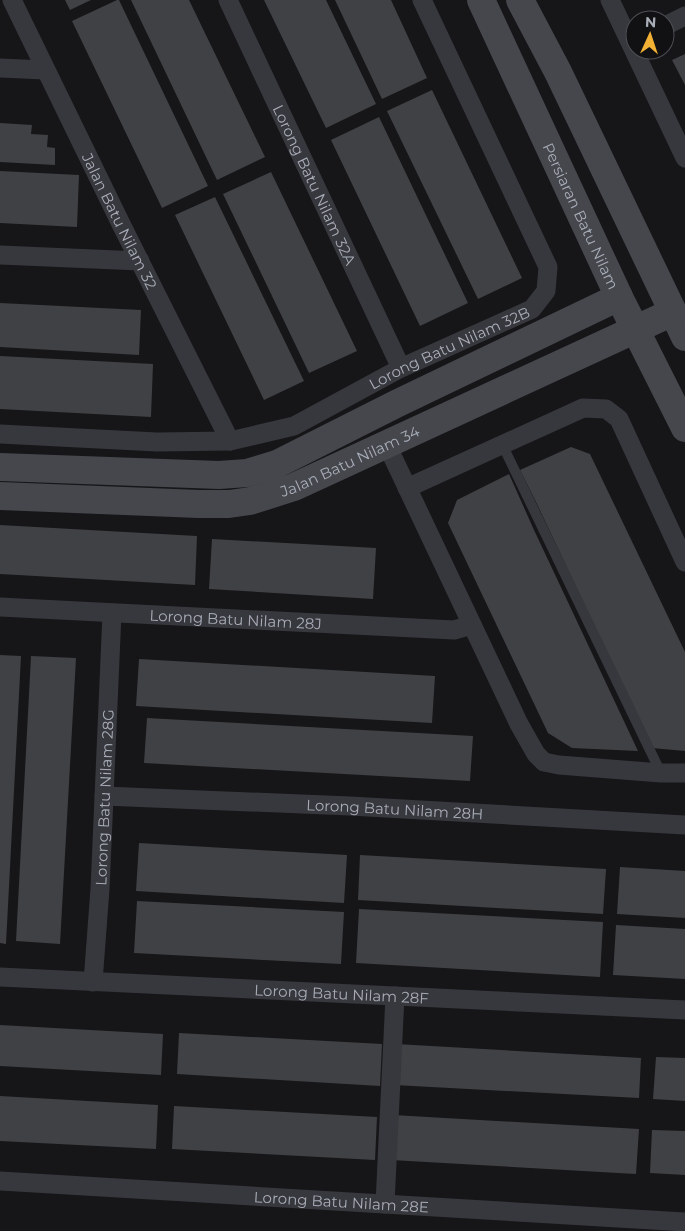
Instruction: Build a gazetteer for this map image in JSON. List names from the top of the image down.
{
  "streets": {
    "street": [
      "Lorong Batu Nilam 32A",
      "Persiaran Batu Nilam",
      "Jalan Batu Nilam 32",
      "Lorong Batu Nilam 32B",
      "Jalan Batu Nilam 34",
      "Lorong Batu Nilam 28J",
      "Lorong Batu Nilam 28G",
      "Lorong Batu Nilam 28H",
      "Lorong Batu Nilam 28F",
      "Lorong Batu Nilam 28E"
    ]
  },
  "crossings": [
    ["Lorong Batu Nilam 32A", "Lorong Batu Nilam 32B"],
    ["Persiaran Batu Nilam", "Jalan Batu Nilam 34"],
    ["Jalan Batu Nilam 32", "Lorong Batu Nilam 32B"],
    ["Lorong Batu Nilam 28J", "Lorong Batu Nilam 28G"],
    ["Lorong Batu Nilam 28G", "Lorong Batu Nilam 28H"],
    ["Lorong Batu Nilam 28G", "Lorong Batu Nilam 28F"]
  ],
  "north": "top"
}
